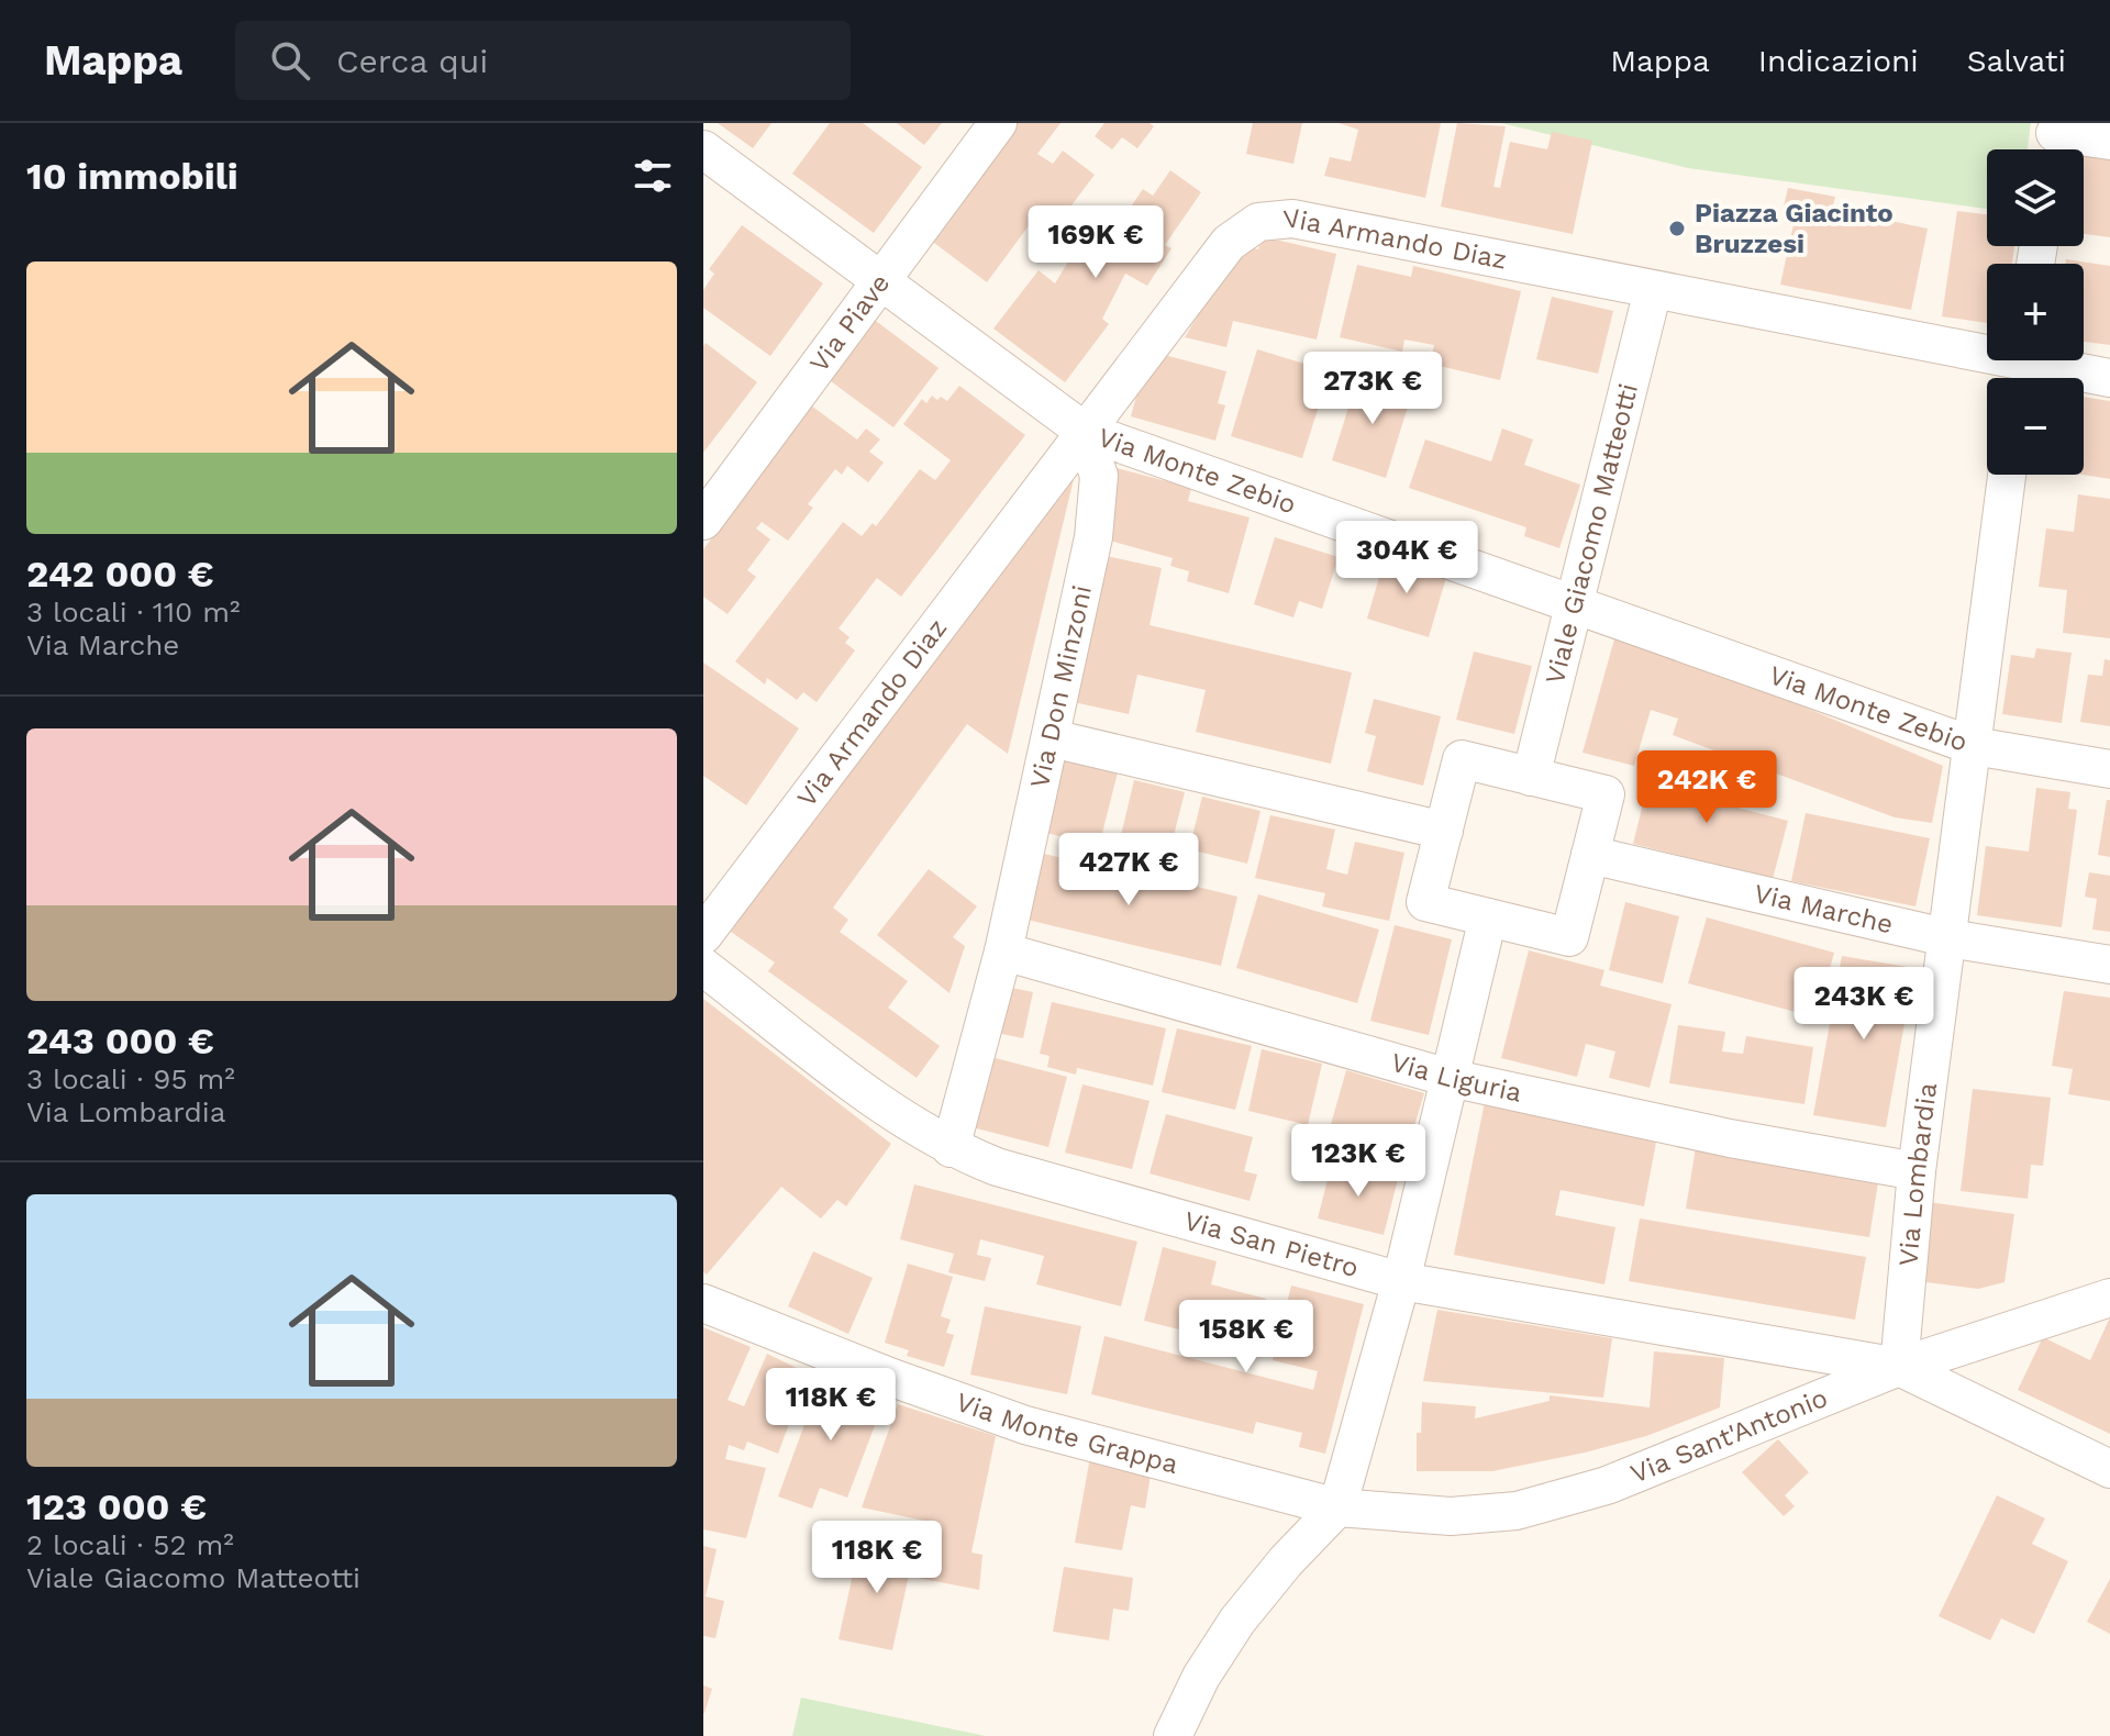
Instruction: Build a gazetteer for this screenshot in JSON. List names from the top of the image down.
{
  "streets": {
    "street": [
      "Via Armando Diaz",
      "Via Piave",
      "Via Monte Zebio",
      "Viale Giacomo Matteotti",
      "Via Don Minzoni",
      "Via Marche",
      "Via Liguria",
      "Via Lombardia",
      "Via San Pietro",
      "Via Monte Grappa",
      "Via Sant'Antonio"
    ]
  },
  "crossings": [
    ["Via Armando Diaz", "Via Monte Zebio"],
    ["Via Armando Diaz", "Viale Giacomo Matteotti"],
    ["Via Armando Diaz", "Via Don Minzoni"],
    ["Via Piave", "Via Monte Zebio"],
    ["Via Monte Zebio", "Viale Giacomo Matteotti"],
    ["Via Monte Zebio", "Via Don Minzoni"],
    ["Via Monte Zebio", "Via Lombardia"],
    ["Via Don Minzoni", "Via Liguria"],
    ["Via Don Minzoni", "Via San Pietro"],
    ["Via Marche", "Via Lombardia"],
    ["Via Liguria", "Via Lombardia"],
    ["Via Lombardia", "Via San Pietro"],
    ["Via Lombardia", "Via Sant'Antonio"],
    ["Via San Pietro", "Via Sant'Antonio"],
    ["Via Monte Grappa", "Via Sant'Antonio"]
  ],
  "places": ["Piazza Giacinto Bruzzesi"],
  "page": {
    "header": "Mappa",
    "search": "Cerca qui",
    "nav": ["Mappa", "Indicazioni", "Salvati"],
    "heading": "10 immobili",
    "map_buttons": ["+", "−"],
    "price": [
      "169K €",
      "273K €",
      "304K €",
      "242K €",
      "427K €",
      "243K €",
      "123K €",
      "158K €",
      "118K €",
      "118K €"
    ],
    "list": [
      {
        "name": "242 000 €",
        "note": "3 locali · 110 m² · Via Marche"
      },
      {
        "name": "243 000 €",
        "note": "3 locali · 95 m² · Via Lombardia"
      },
      {
        "name": "123 000 €",
        "note": "2 locali · 52 m² · Viale Giacomo Matteotti"
      }
    ]
  }
}
